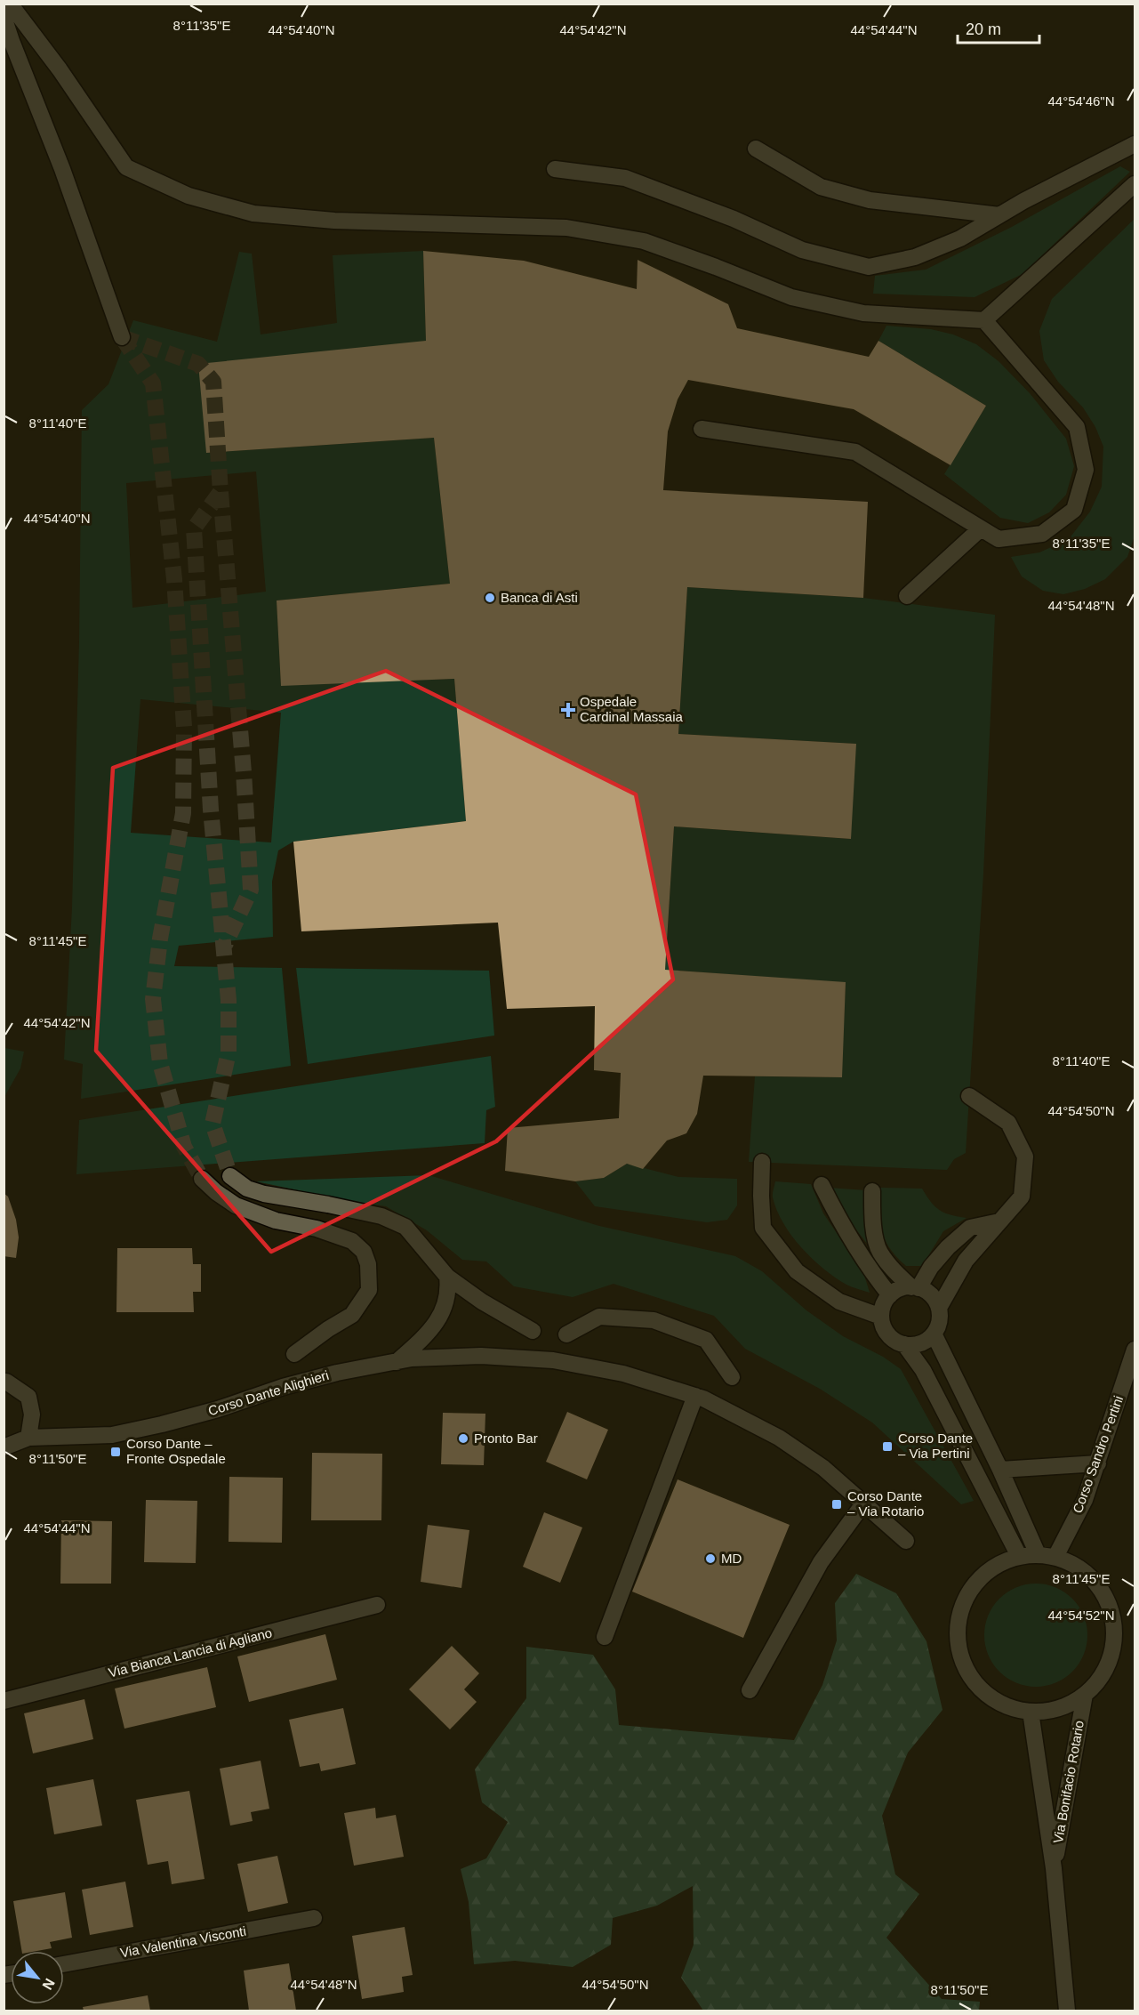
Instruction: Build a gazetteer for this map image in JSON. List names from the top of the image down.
{
  "streets": {
    "street": [
      "Corso Dante Alighieri",
      "Corso Sandro Pertini",
      "Via Bianca Lancia di Agliano",
      "Via Bonifacio Rotario",
      "Via Valentina Visconti"
    ]
  },
  "crossings": [
    ["Corso Sandro Pertini", "Via Bonifacio Rotario"]
  ],
  "places": {
    "other": ["Banca di Asti", "Pronto Bar", "MD"],
    "health": ["Ospedale Cardinal Massaia"],
    "transit": ["Corso Dante – Via Pertini", "Corso Dante – Fronte Ospedale", "Corso Dante – Via Rotario"]
  },
  "scale_bar": "20 m",
  "north": "bottom right",
  "coordinates": [
    "8°11'35\"E",
    "44°54'40\"N",
    "44°54'42\"N",
    "44°54'44\"N",
    "44°54'46\"N",
    "8°11'40\"E",
    "44°54'48\"N",
    "8°11'45\"E",
    "44°54'50\"N",
    "8°11'50\"E",
    "44°54'52\"N"
  ]
}
